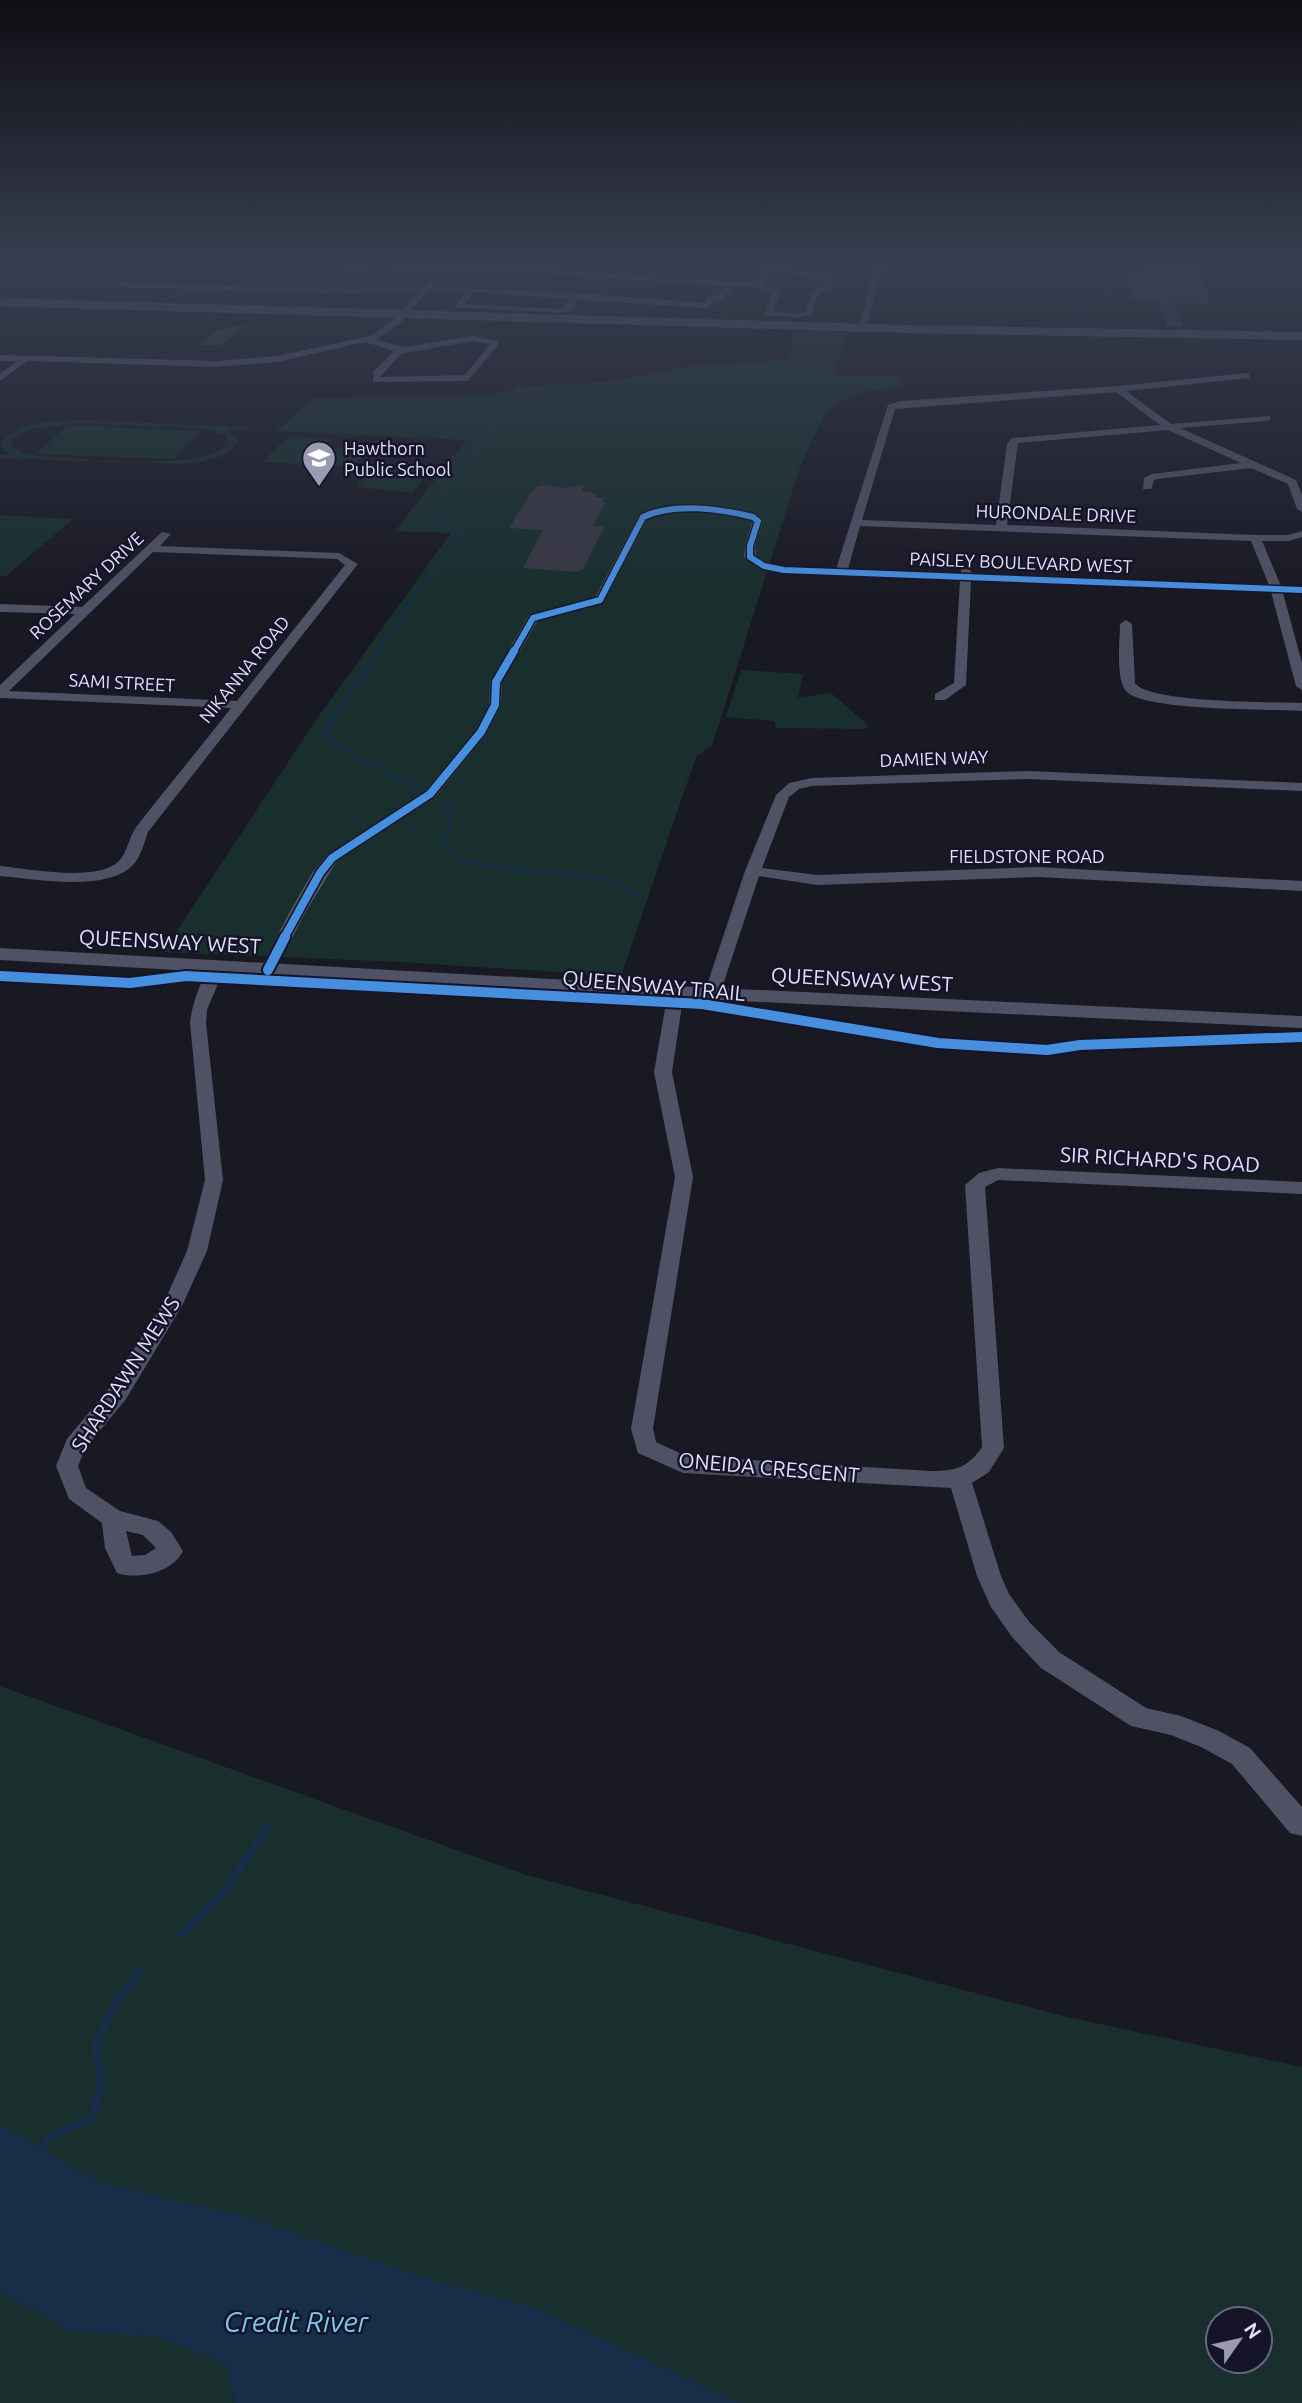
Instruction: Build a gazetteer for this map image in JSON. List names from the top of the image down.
{
  "streets": {
    "street": [
      "HURONDALE DRIVE",
      "PAISLEY BOULEVARD WEST",
      "ROSEMARY DRIVE",
      "NIKANNA ROAD",
      "SAMI STREET",
      "DAMIEN WAY",
      "FIELDSTONE ROAD",
      "QUEENSWAY WEST",
      "SIR RICHARD'S ROAD",
      "SHARDAWN MEWS",
      "ONEIDA CRESCENT"
    ],
    "cycle path": ["QUEENSWAY TRAIL"]
  },
  "crossings": [
    ["PAISLEY BOULEVARD WEST", "QUEENSWAY WEST"],
    ["ROSEMARY DRIVE", "NIKANNA ROAD"],
    ["ROSEMARY DRIVE", "SAMI STREET"],
    ["NIKANNA ROAD", "SAMI STREET"],
    ["DAMIEN WAY", "FIELDSTONE ROAD"],
    ["DAMIEN WAY", "QUEENSWAY WEST"],
    ["QUEENSWAY WEST", "SHARDAWN MEWS"],
    ["QUEENSWAY WEST", "ONEIDA CRESCENT"],
    ["SIR RICHARD'S ROAD", "ONEIDA CRESCENT"]
  ],
  "water": ["Credit River"],
  "places": {
    "school or university": ["Hawthorn Public School"]
  },
  "north": "top right"
}
